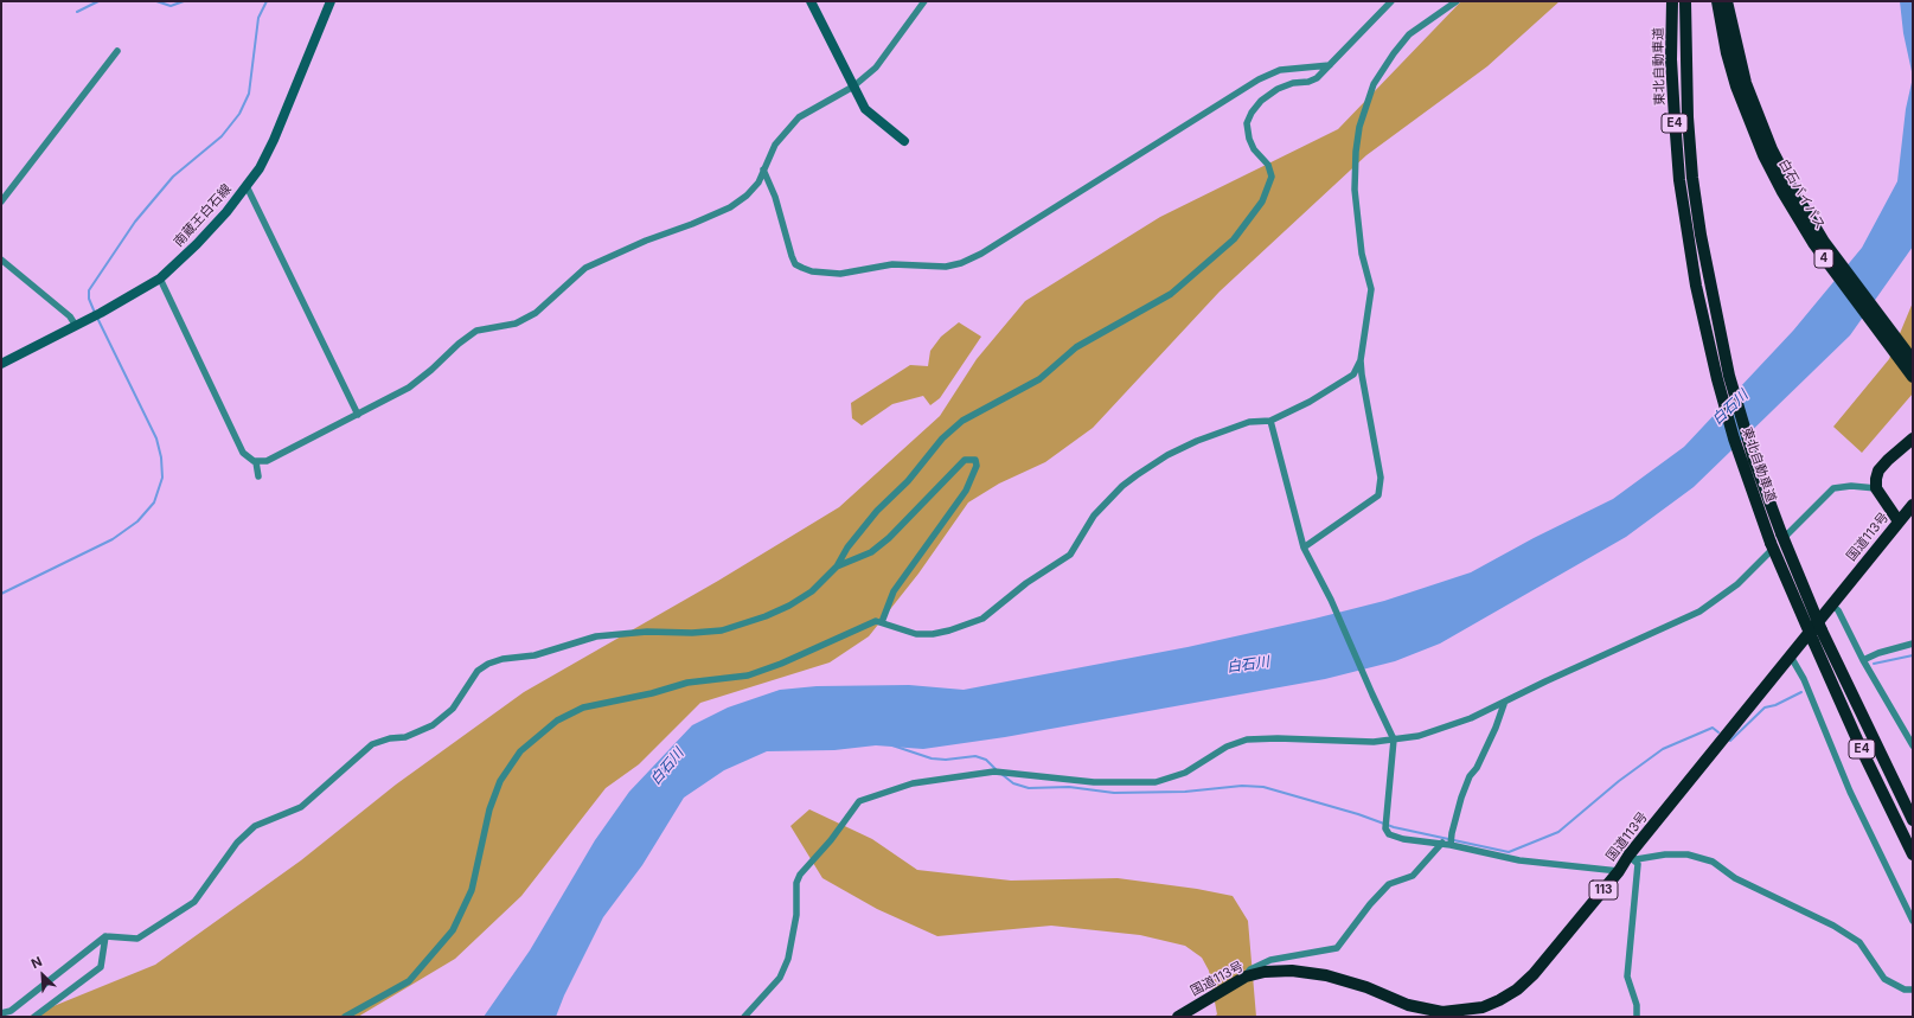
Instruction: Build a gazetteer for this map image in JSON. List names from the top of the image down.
{
  "streets": {
    "highway": [
      "東北自動車道",
      "E4",
      "白石バイパス",
      "4",
      "国道113号",
      "113"
    ],
    "main road": ["南蔵王白石線"]
  },
  "water": ["白石川"],
  "north": "top left"
}
